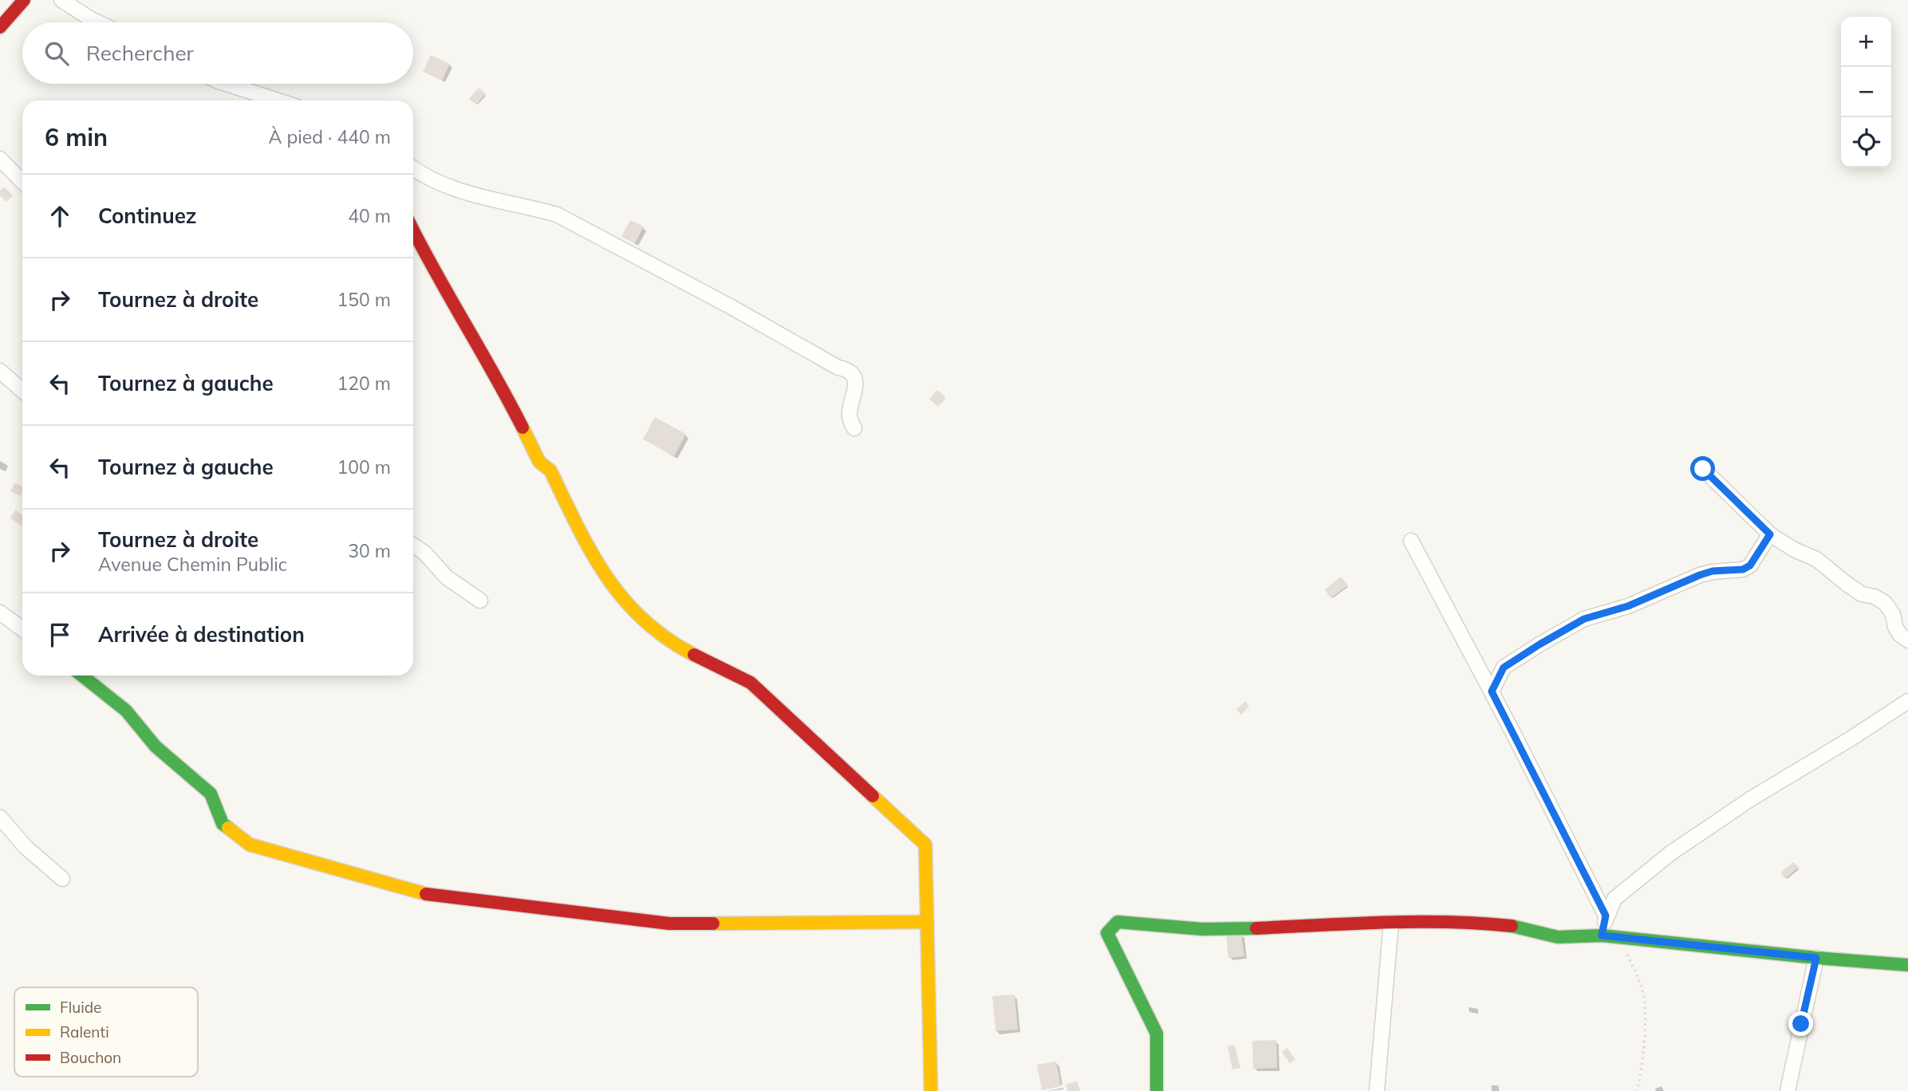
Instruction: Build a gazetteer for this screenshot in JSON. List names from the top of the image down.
{
  "legend": ["Fluide", "Ralenti", "Bouchon"],
  "page": {
    "map_buttons": ["+", "−"],
    "search": "Rechercher",
    "heading": ["6 min", "À pied · 440 m"],
    "list": [
      ["Continuez", "40 m"],
      ["Tournez à droite", "150 m"],
      ["Tournez à gauche", "120 m"],
      ["Tournez à gauche", "100 m"],
      ["Tournez à droite", "Avenue Chemin Public", "30 m"],
      "Arrivée à destination"
    ]
  }
}
